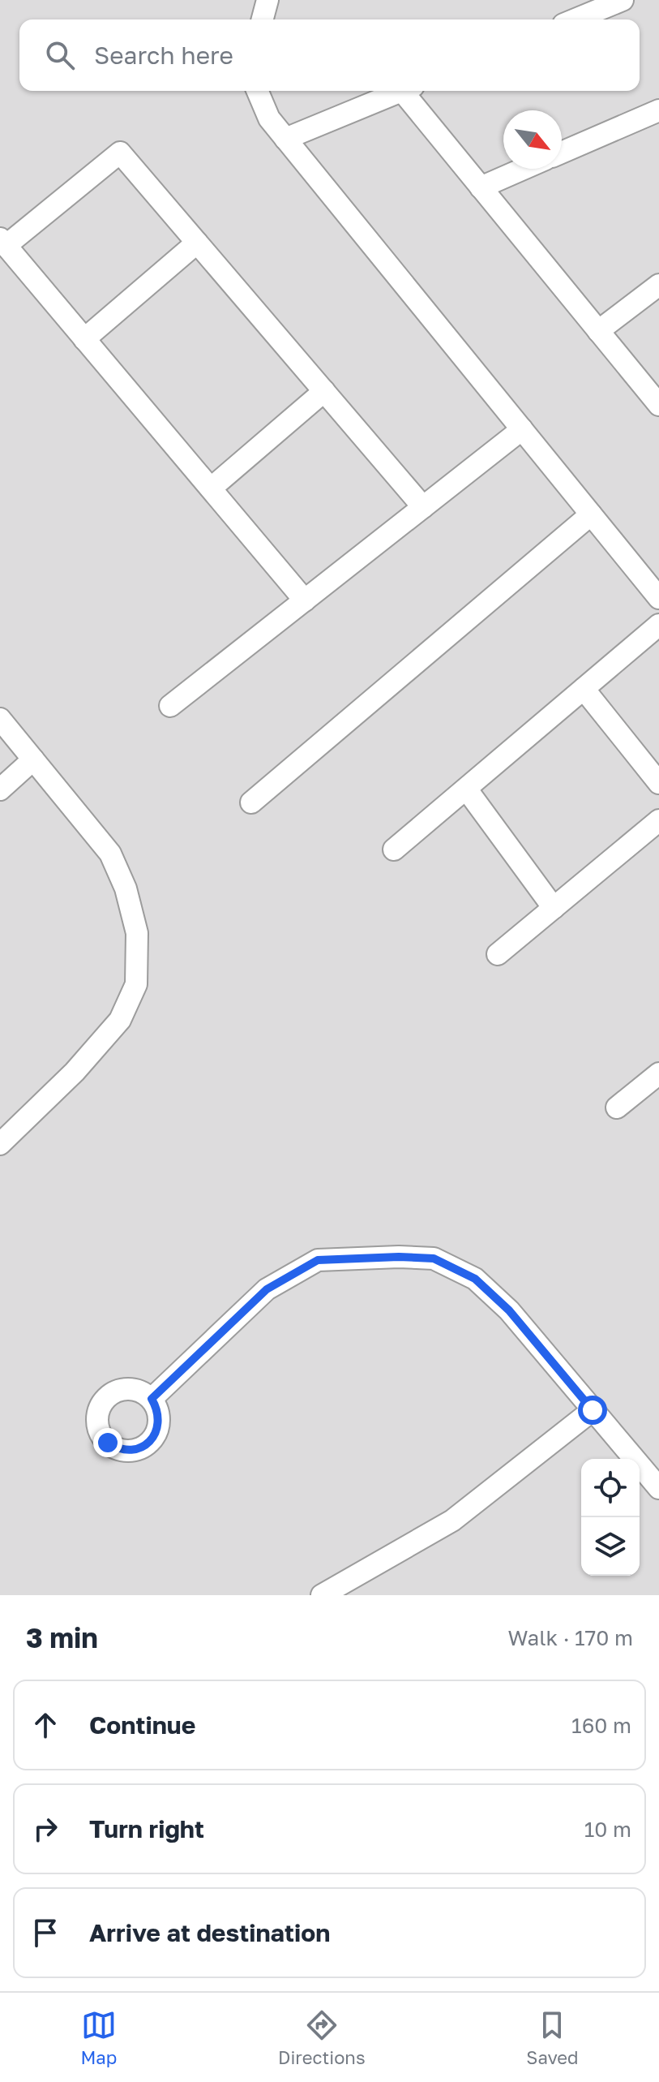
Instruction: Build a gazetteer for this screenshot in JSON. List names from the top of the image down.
{
  "north": "bottom right",
  "page": {
    "search": "Search here",
    "heading": ["3 min", "Walk · 170 m"],
    "list": [
      ["Continue", "160 m"],
      ["Turn right", "10 m"],
      "Arrive at destination"
    ],
    "nav": ["Map", "Directions", "Saved"]
  }
}
